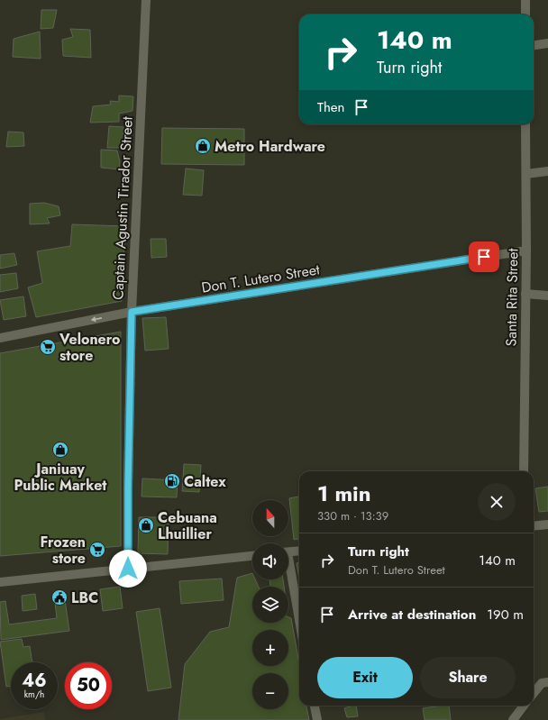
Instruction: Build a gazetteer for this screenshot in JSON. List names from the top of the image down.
{
  "streets": {
    "street": ["Captain Agustin Tirador Street", "Don T. Lutero Street", "Santa Rita Street"]
  },
  "crossings": [
    ["Captain Agustin Tirador Street", "Don T. Lutero Street"],
    ["Don T. Lutero Street", "Santa Rita Street"]
  ],
  "places": {
    "shop": ["Metro Hardware", "Janiuay Public Market", "Cebuana Lhuillier"],
    "supermarket": ["Velonero store", "Frozen store"],
    "fuel station": ["Caltex"],
    "public building": ["LBC"]
  },
  "north": "top",
  "page": {
    "turn": ["140 m", "Turn right"],
    "then": "Then",
    "heading": ["1 min", "330 m · 13:39"],
    "map_buttons": ["+", "−"],
    "list": [
      {
        "name": "Turn right",
        "note": "Don T. Lutero Street",
        "value": "140 m"
      },
      {
        "name": "Arrive at destination",
        "value": "190 m"
      }
    ],
    "buttons": ["Exit", "Share"],
    "speed": "46 km/h",
    "limit": "50"
  }
}
